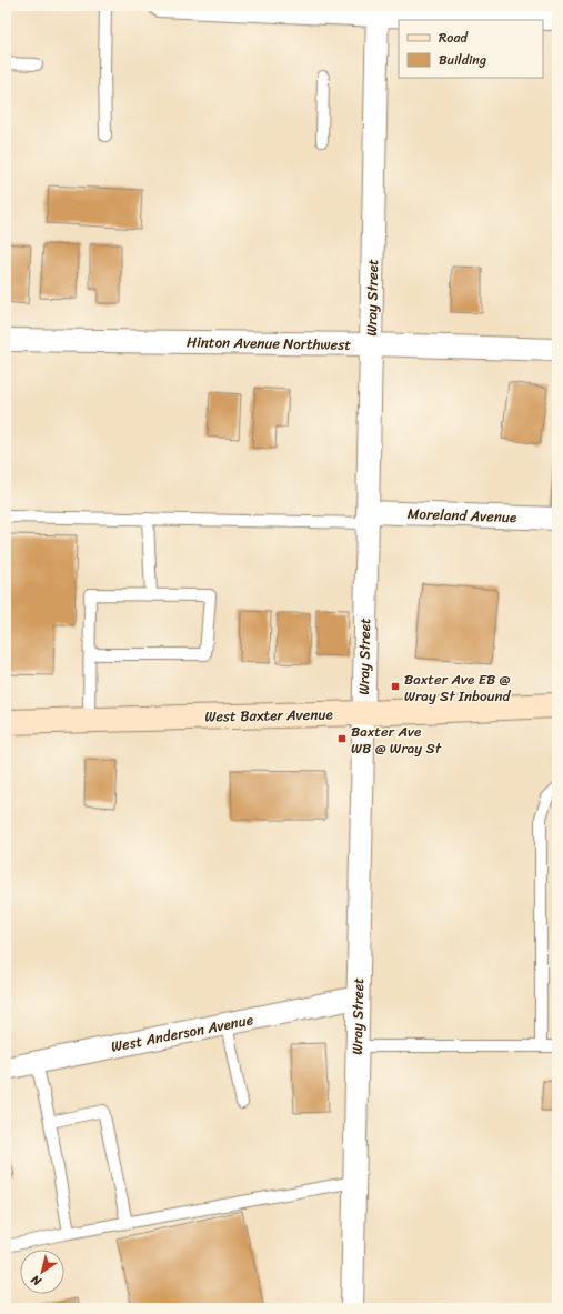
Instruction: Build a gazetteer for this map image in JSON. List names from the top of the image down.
{
  "streets": {
    "street": [
      "Wray Street",
      "Hinton Avenue Northwest",
      "Moreland Avenue",
      "West Baxter Avenue",
      "West Anderson Avenue"
    ]
  },
  "crossings": [
    ["Wray Street", "Hinton Avenue Northwest"],
    ["Wray Street", "Moreland Avenue"],
    ["Wray Street", "West Baxter Avenue"],
    ["Wray Street", "West Anderson Avenue"]
  ],
  "places": {
    "transit": ["Baxter Ave EB @ Wray St Inbound", "Baxter Ave WB @ Wray St"]
  },
  "legend": ["Road", "Building"],
  "north": "bottom left"
}
